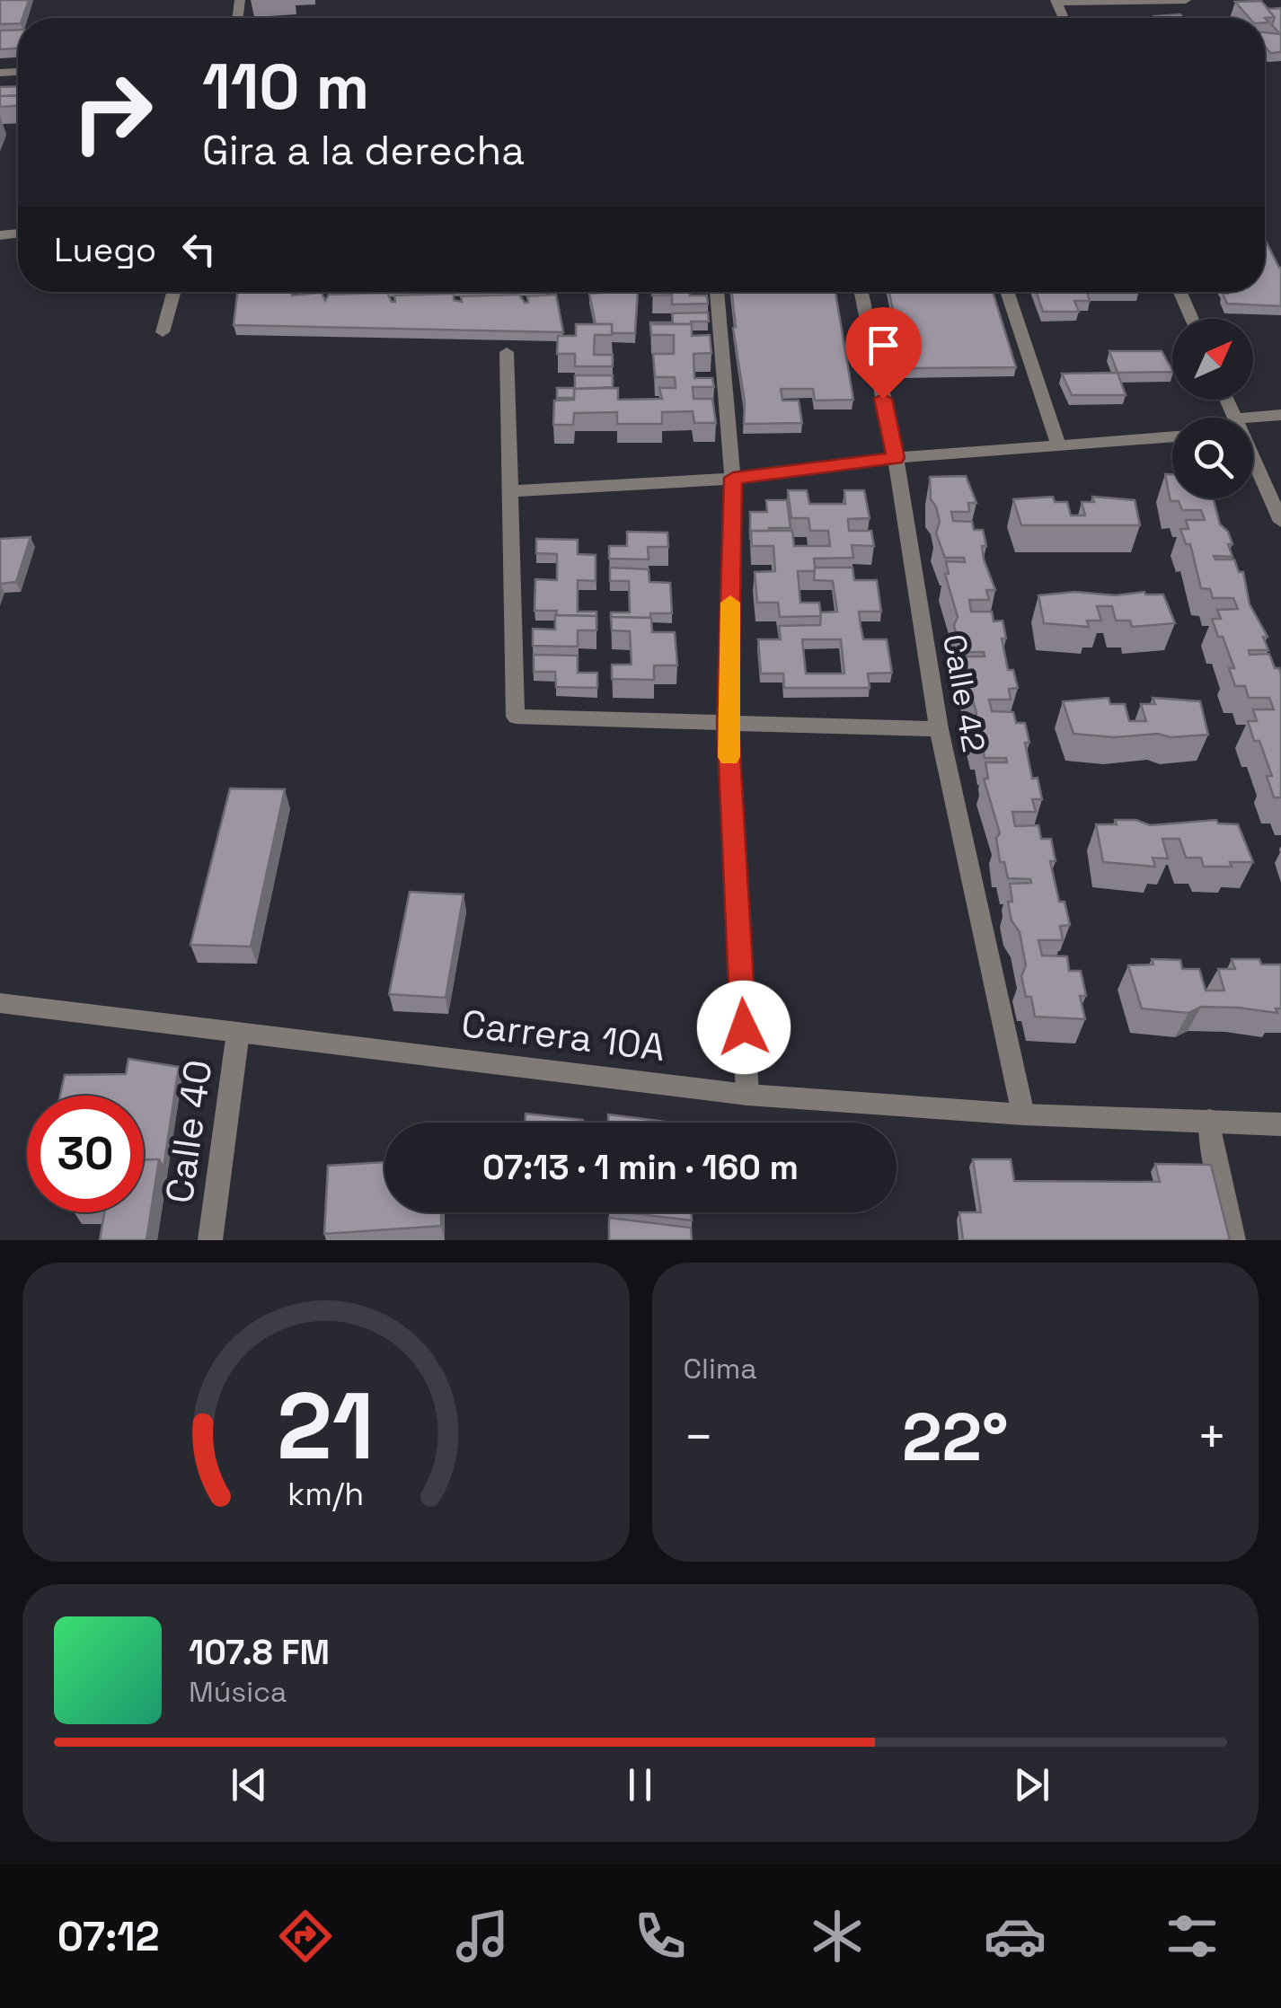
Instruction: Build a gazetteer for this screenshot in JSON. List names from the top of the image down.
{
  "streets": {
    "street": ["Calle 42", "Carrera 10A", "Calle 40"]
  },
  "crossings": [
    ["Calle 42", "Carrera 10A"],
    ["Carrera 10A", "Calle 40"]
  ],
  "north": "top right",
  "page": {
    "turn": ["110 m", "Gira a la derecha"],
    "then": "Luego",
    "limit": "30",
    "trip": "07:13 · 1 min · 160 m",
    "tile": "Clima",
    "heat": ["−", "22°", "+"],
    "song": ["107.8 FM", "Música"],
    "tabs": "07:12",
    "gauge": ["21", "km/h"]
  }
}
